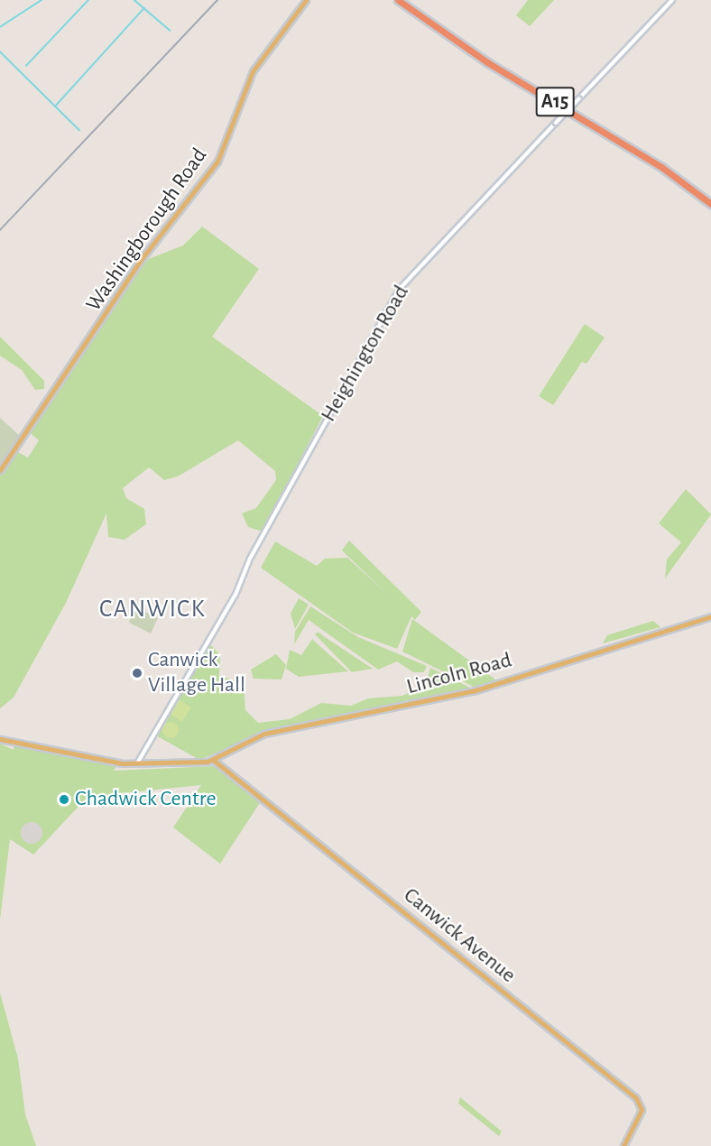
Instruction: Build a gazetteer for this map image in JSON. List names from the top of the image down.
{
  "streets": {
    "highway": ["A15"],
    "main road": ["Washingborough Road", "Lincoln Road", "Canwick Avenue"],
    "street": ["Heighington Road"]
  },
  "crossings": [
    ["Lincoln Road", "Canwick Avenue"]
  ],
  "districts": ["CANWICK"],
  "places": ["Canwick Village Hall", "Chadwick Centre"]
}
